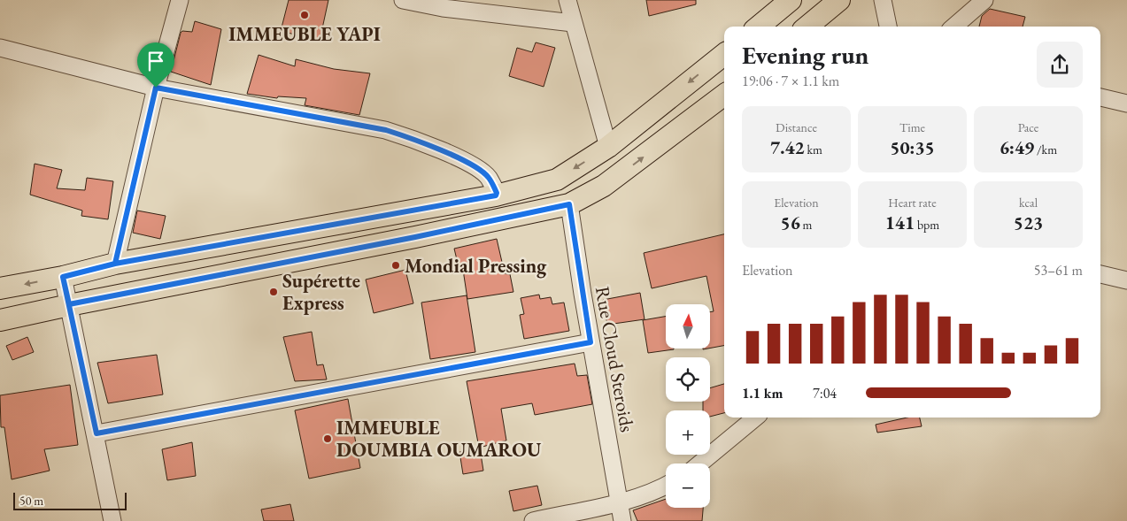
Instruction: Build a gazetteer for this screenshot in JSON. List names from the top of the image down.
{
  "streets": {
    "street": ["Rue Cloud Steroids"]
  },
  "places": [
    "IMMEUBLE YAPI",
    "Mondial Pressing",
    "Supérette Express",
    "IMMEUBLE DOUMBIA OUMAROU"
  ],
  "scale_bar": "50 m",
  "north": "top",
  "page": {
    "heading": ["Evening run", "19:06 · 7 × 1.1 km"],
    "stats": [
      ["Distance", "7.42 km"],
      ["Time", "50:35"],
      ["Pace", "6:49 /km"],
      ["Elevation", "56 m"],
      ["Heart rate", "141 bpm"],
      ["kcal", "523"]
    ],
    "chart": ["Elevation", "53–61 m"],
    "map_buttons": ["+", "−"],
    "list": [
      {
        "name": "1.1 km",
        "note": "7:04"
      }
    ],
    "scale": "50 m"
  }
}
